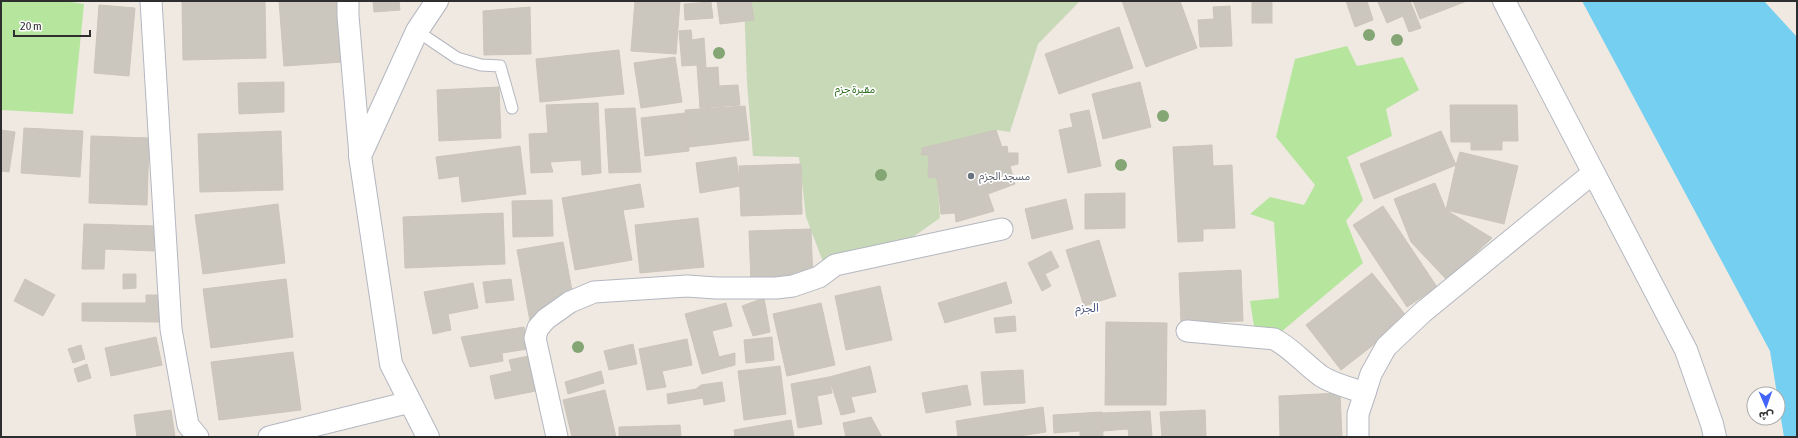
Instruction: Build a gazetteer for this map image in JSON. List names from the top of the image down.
{
  "districts": ["الجزم"],
  "parks": ["مقبرة جزم"],
  "places": ["مسجد الجزم"],
  "scale_bar": "20 m",
  "north": "bottom"
}
